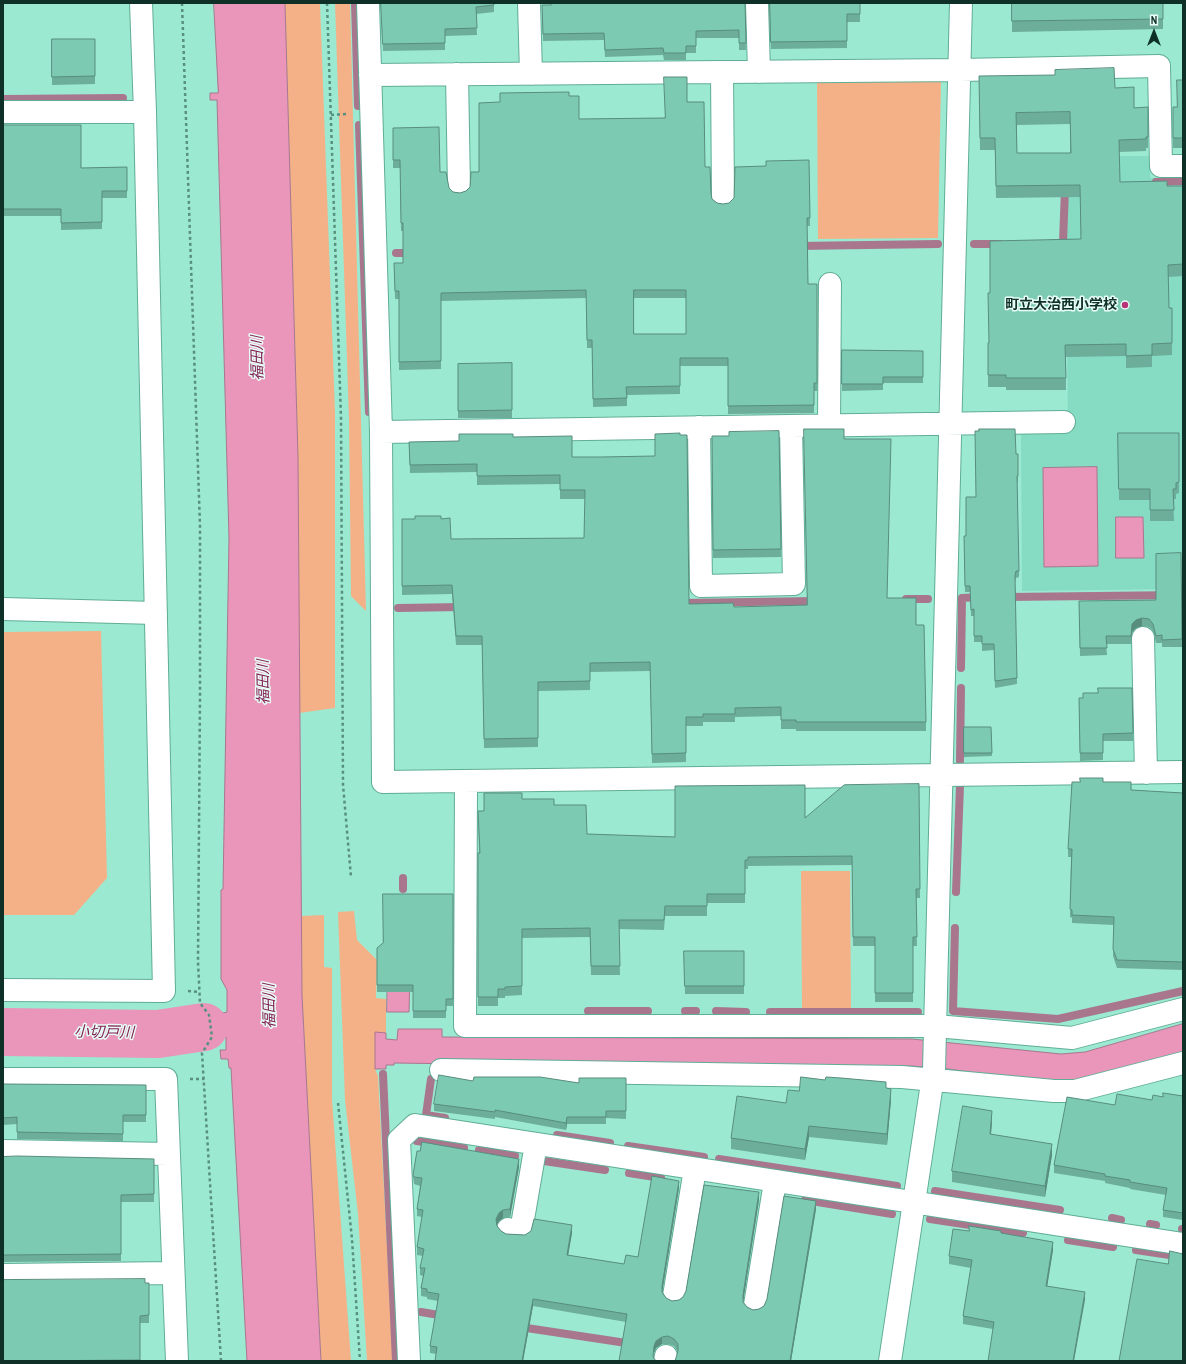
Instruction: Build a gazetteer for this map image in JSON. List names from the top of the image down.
{
  "water": ["福田川", "小切戸川"],
  "places": ["町立大治西小学校"],
  "north": "top"
}
